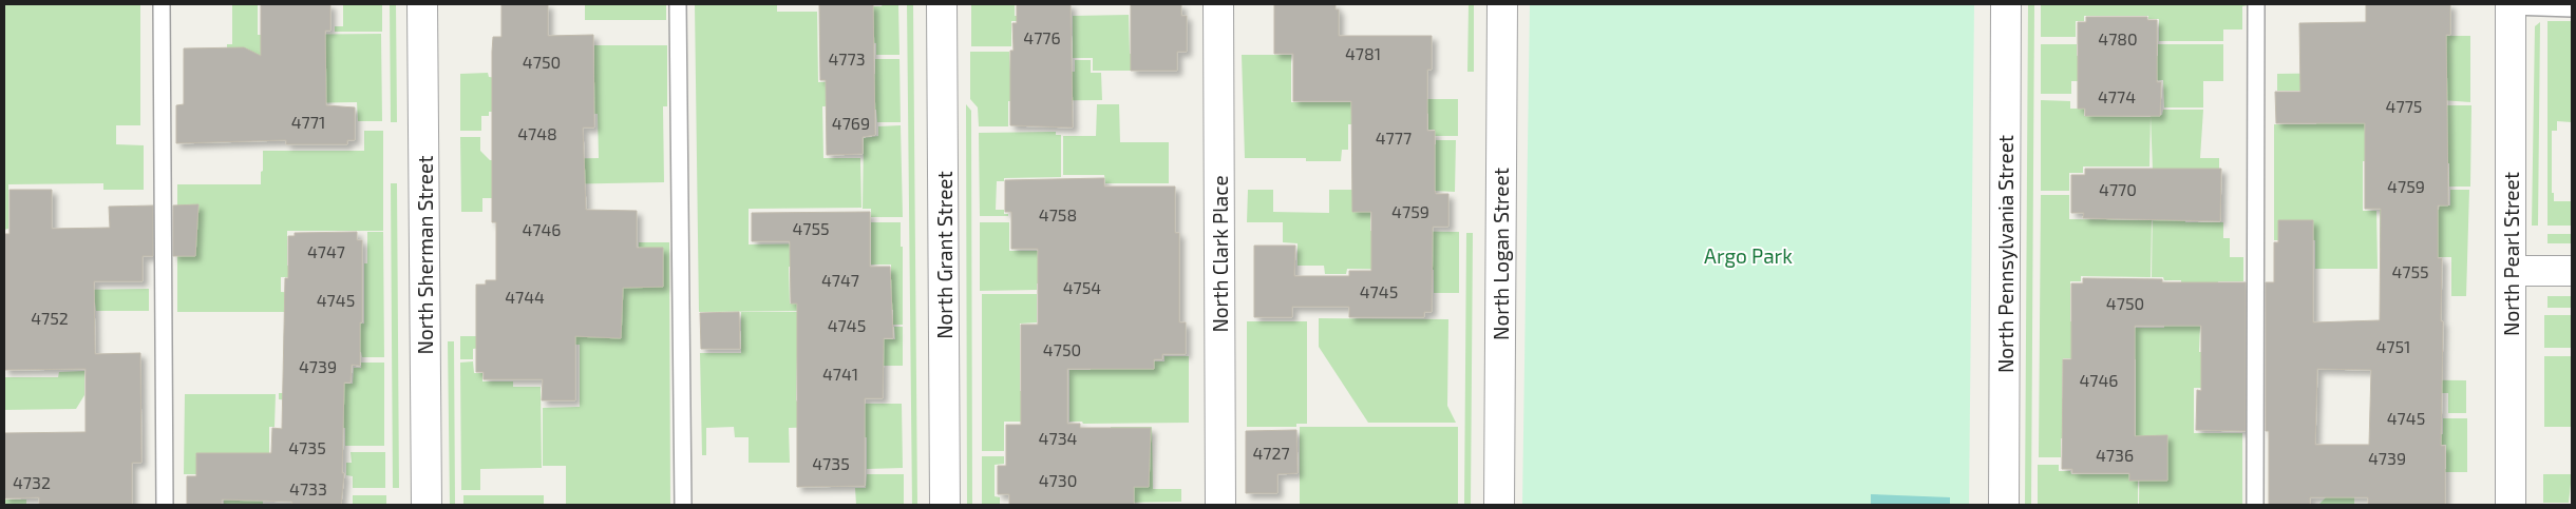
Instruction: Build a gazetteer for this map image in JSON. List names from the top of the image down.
{
  "streets": {
    "street": [
      "North Clark Place",
      "North Logan Street",
      "North Pennsylvania Street",
      "North Pearl Street",
      "North Sherman Street",
      "North Grant Street"
    ]
  },
  "parks": ["Argo Park"],
  "house_numbers": [
    "4776",
    "4780",
    "4781",
    "4773",
    "4750",
    "4774",
    "4775",
    "4771",
    "4769",
    "4748",
    "4777",
    "4759",
    "4770",
    "4759",
    "4758",
    "4755",
    "4746",
    "4747",
    "4755",
    "4747",
    "4754",
    "4745",
    "4744",
    "4745",
    "4750",
    "4752",
    "4745",
    "4751",
    "4750",
    "4739",
    "4741",
    "4746",
    "4745",
    "4734",
    "4735",
    "4727",
    "4736",
    "4739",
    "4735",
    "4730",
    "4732",
    "4733"
  ]
}
